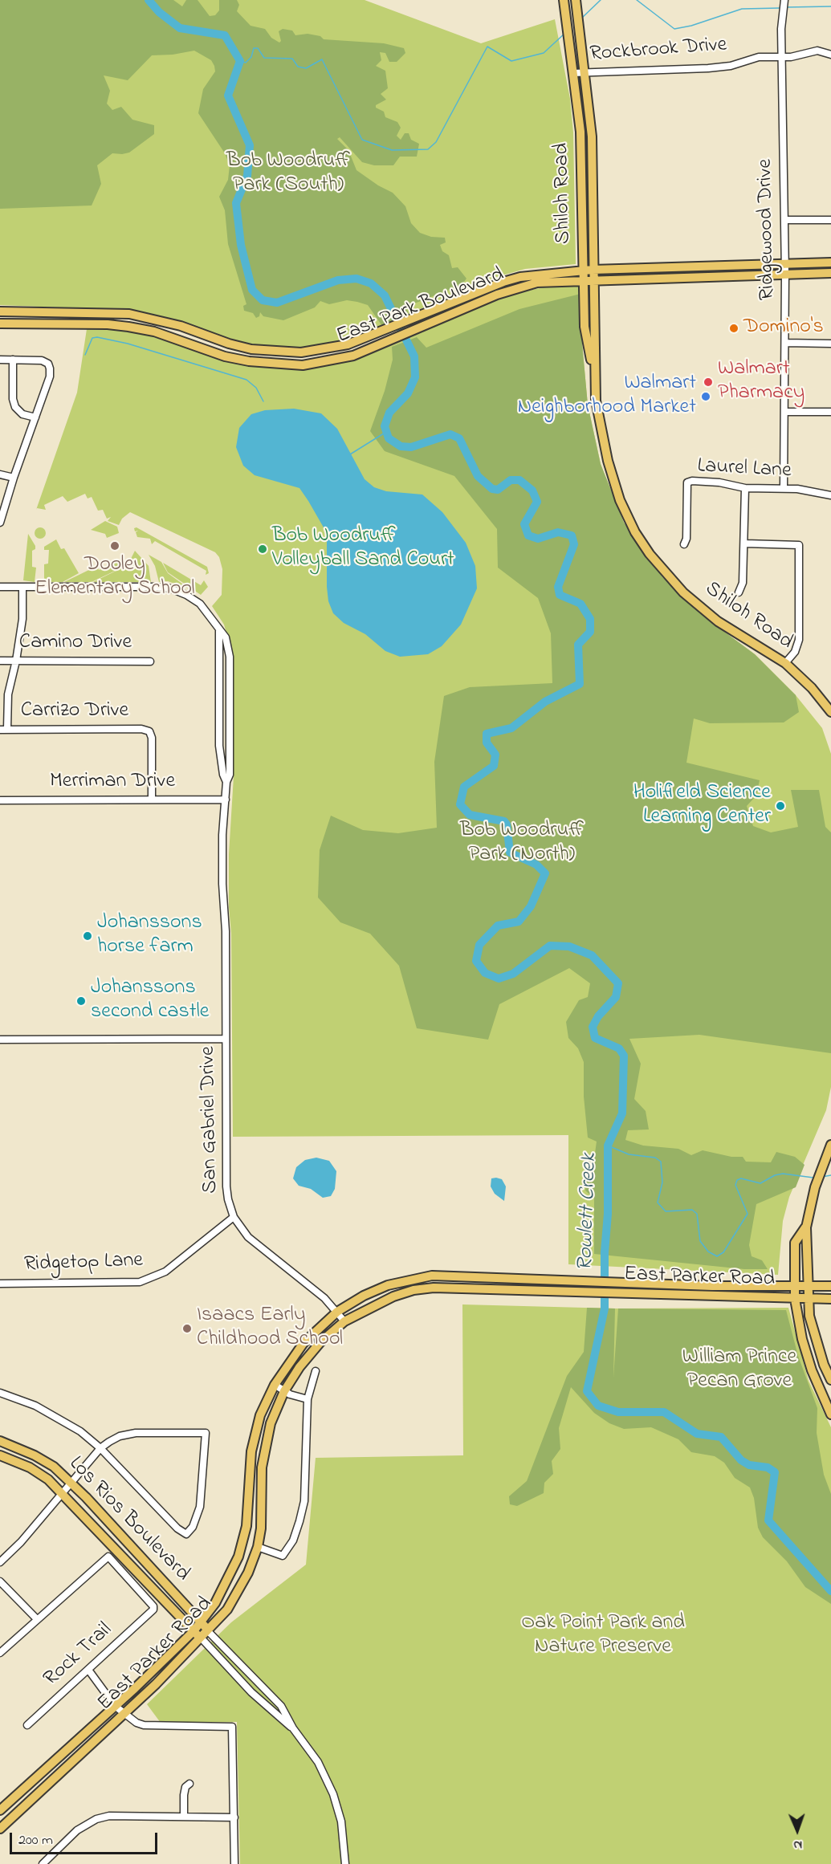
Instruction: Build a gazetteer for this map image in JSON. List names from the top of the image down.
{
  "streets": {
    "main road": [
      "Shiloh Road",
      "East Park Boulevard",
      "East Parker Road",
      "Los Rios Boulevard"
    ],
    "street": [
      "Rockbrook Drive",
      "Ridgewood Drive",
      "Laurel Lane",
      "Camino Drive",
      "Carrizo Drive",
      "Merriman Drive",
      "San Gabriel Drive",
      "Ridgetop Lane",
      "Rock Trail"
    ]
  },
  "crossings": [
    ["Rockbrook Drive", "Shiloh Road"],
    ["Rockbrook Drive", "Ridgewood Drive"],
    ["Shiloh Road", "East Park Boulevard"],
    ["Ridgewood Drive", "East Park Boulevard"],
    ["Ridgewood Drive", "Laurel Lane"],
    ["Carrizo Drive", "Merriman Drive"],
    ["Merriman Drive", "San Gabriel Drive"],
    ["San Gabriel Drive", "Ridgetop Lane"],
    ["San Gabriel Drive", "East Parker Road"],
    ["East Parker Road", "Los Rios Boulevard"]
  ],
  "water": ["Rowlett Creek"],
  "parks": [
    "Bob Woodruff Park (South)",
    "Bob Woodruff Park (North)",
    "William Prince Pecan Grove",
    "Oak Point Park and Nature Preserve"
  ],
  "places": [
    "Domino's",
    "Walmart Pharmacy",
    "Walmart Neighborhood Market",
    "Dooley Elementary School",
    "Bob Woodruff Volleyball Sand Court",
    "Holifield Science Learning Center",
    "Johanssons horse farm",
    "Johanssons second castle",
    "Isaacs Early Childhood School"
  ],
  "scale_bar": "200 m",
  "north": "bottom"
}
